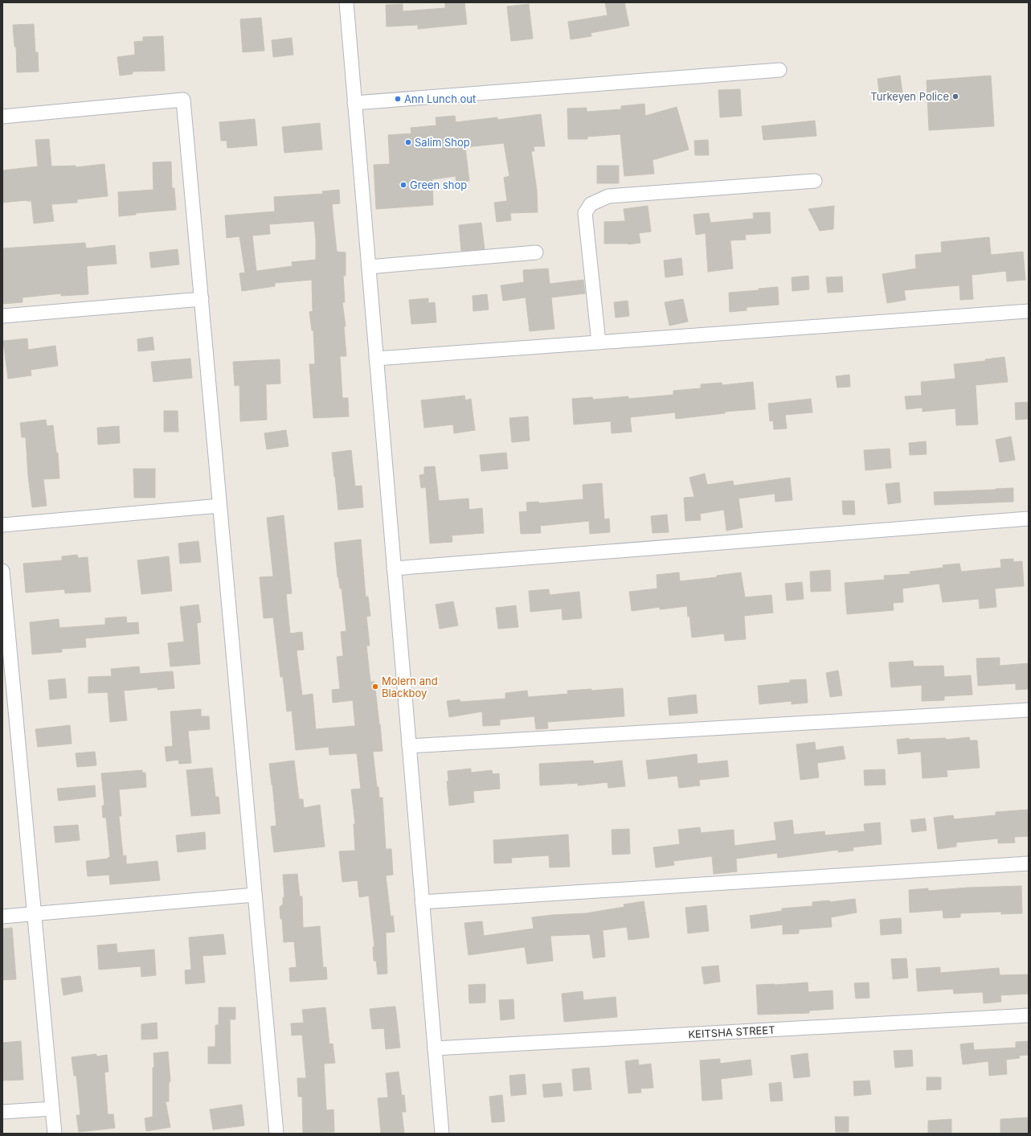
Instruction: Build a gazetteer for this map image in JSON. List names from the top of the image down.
{
  "streets": {
    "street": ["KEITSHA STREET"]
  },
  "places": [
    "Turkeyen Police",
    "Ann Lunch out",
    "Salim Shop",
    "Green shop",
    "Molern and Blackboy"
  ]
}
